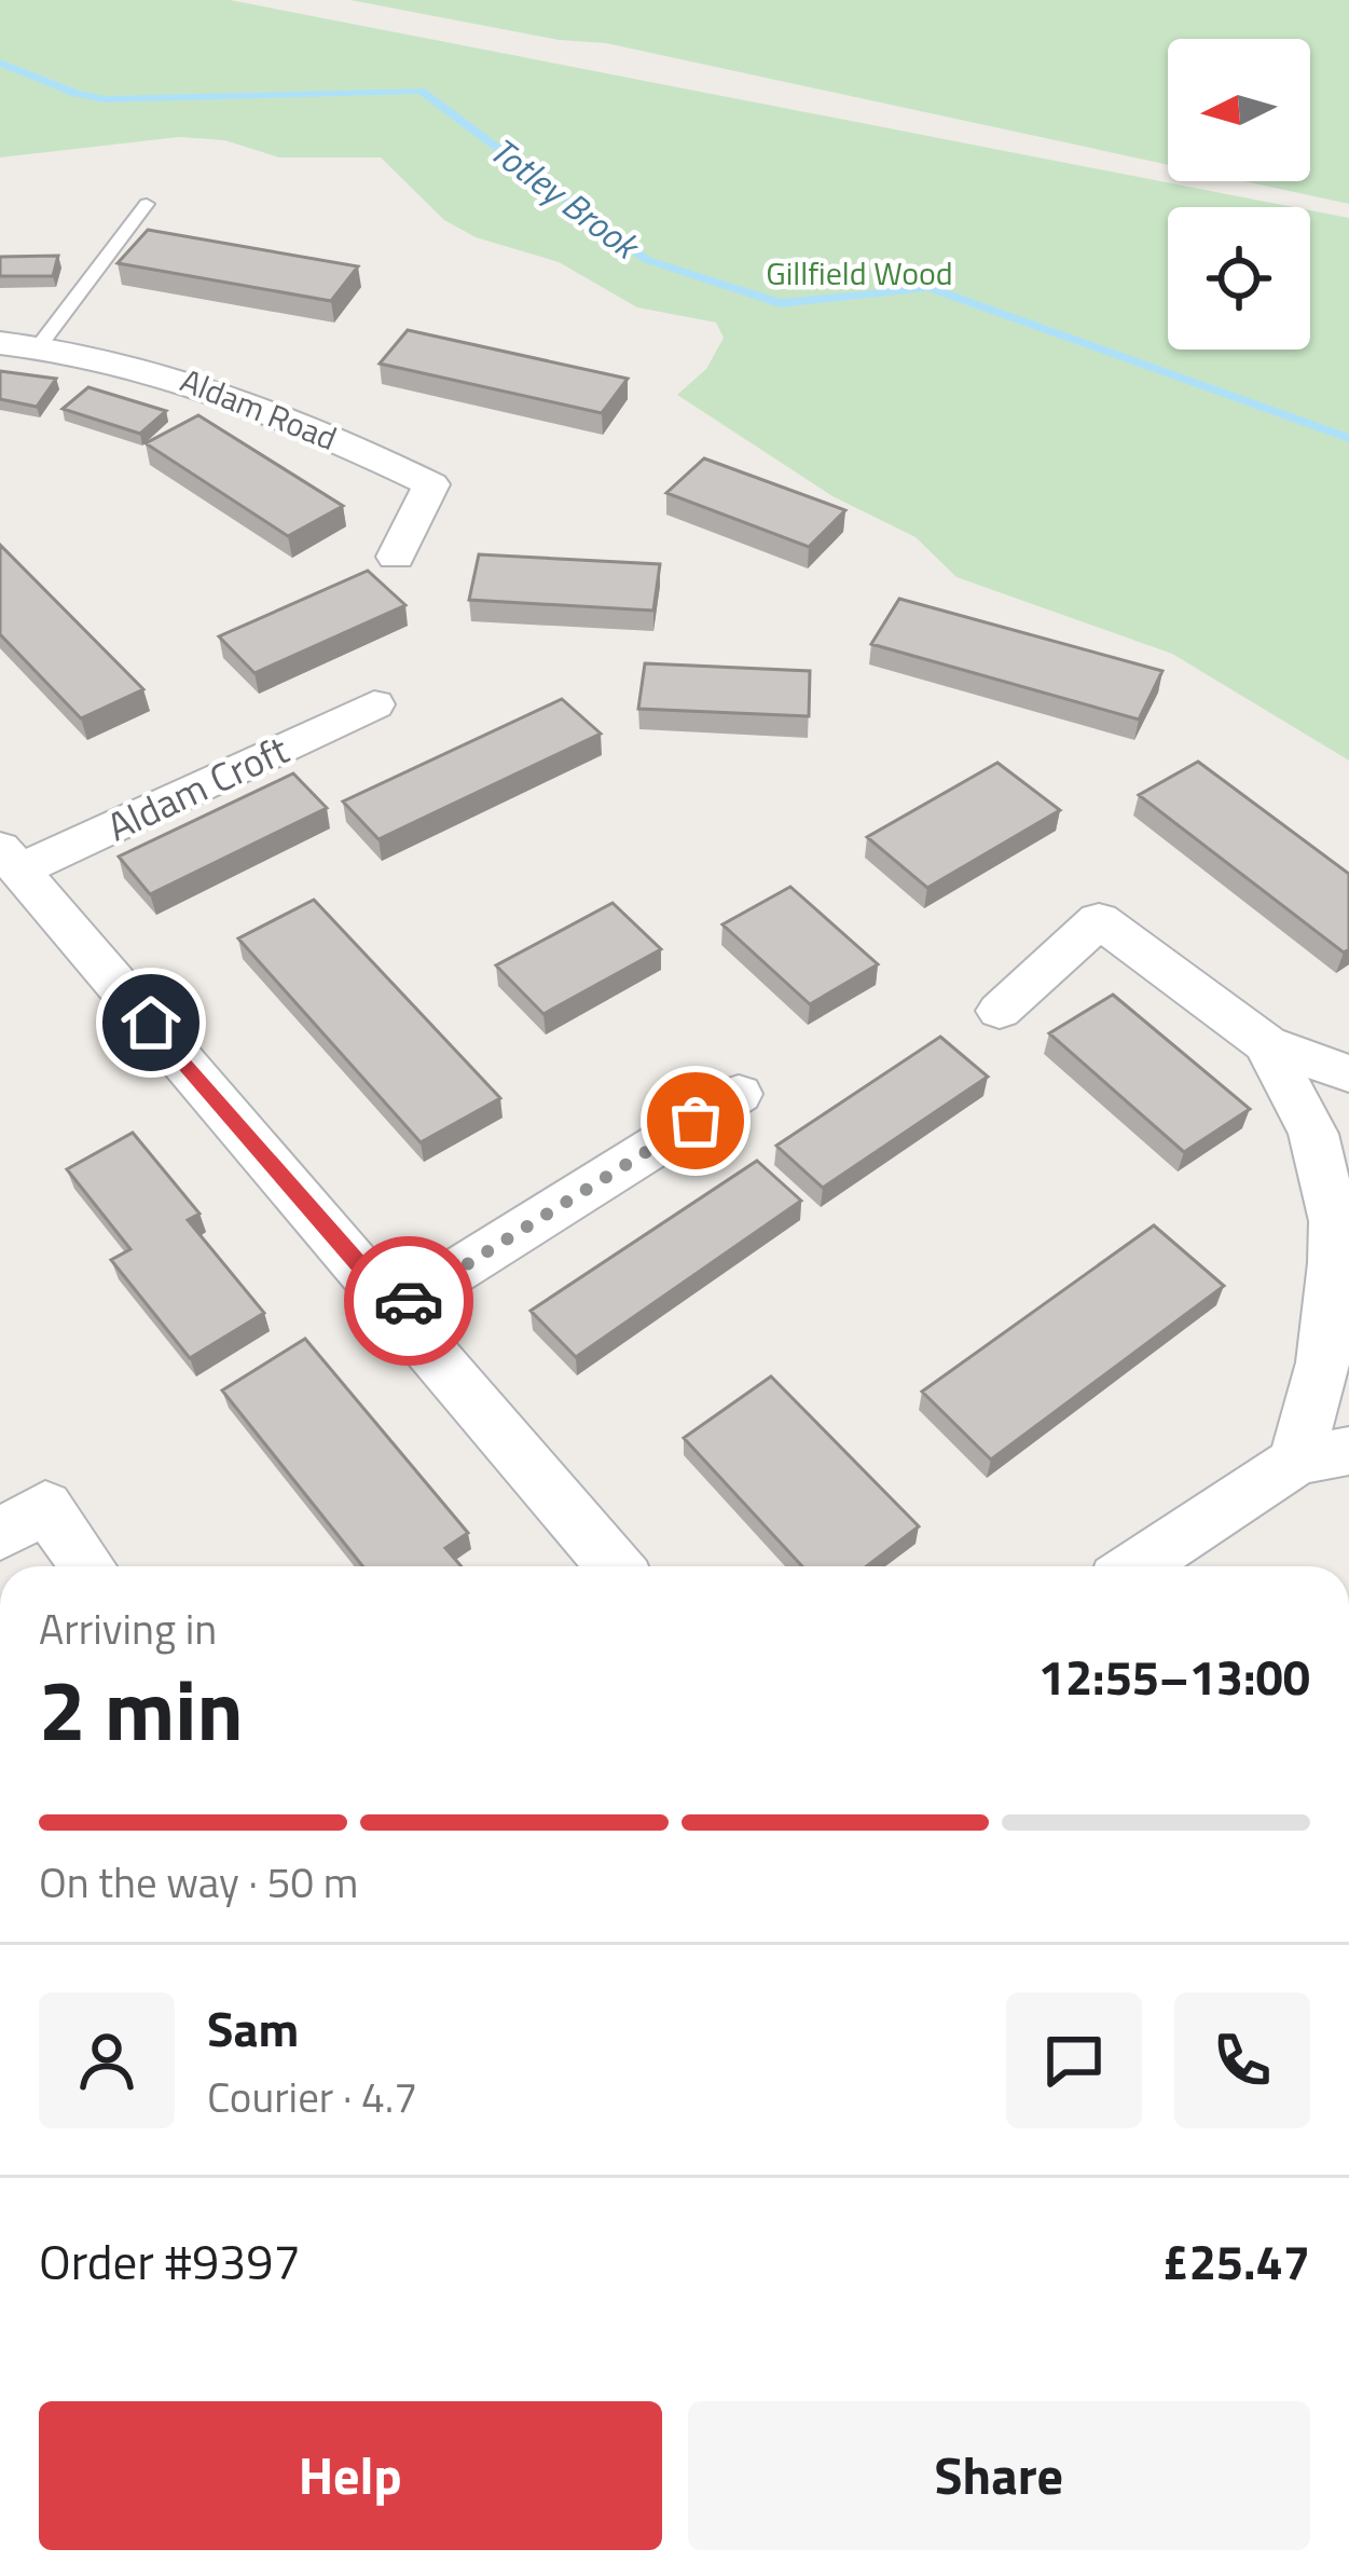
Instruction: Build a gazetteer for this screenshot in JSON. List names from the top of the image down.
{
  "streets": {
    "street": ["Aldam Road", "Aldam Croft"]
  },
  "water": ["Totley Brook"],
  "parks": ["Gillfield Wood"],
  "north": "left",
  "page": {
    "heading": ["2 min", "Arriving in", "12:55–13:00"],
    "panel": [
      "Sam",
      "Courier · 4.7",
      "Order #9397",
      "£25.47"
    ],
    "bar": "On the way · 50 m",
    "buttons": ["Help", "Share"]
  }
}
